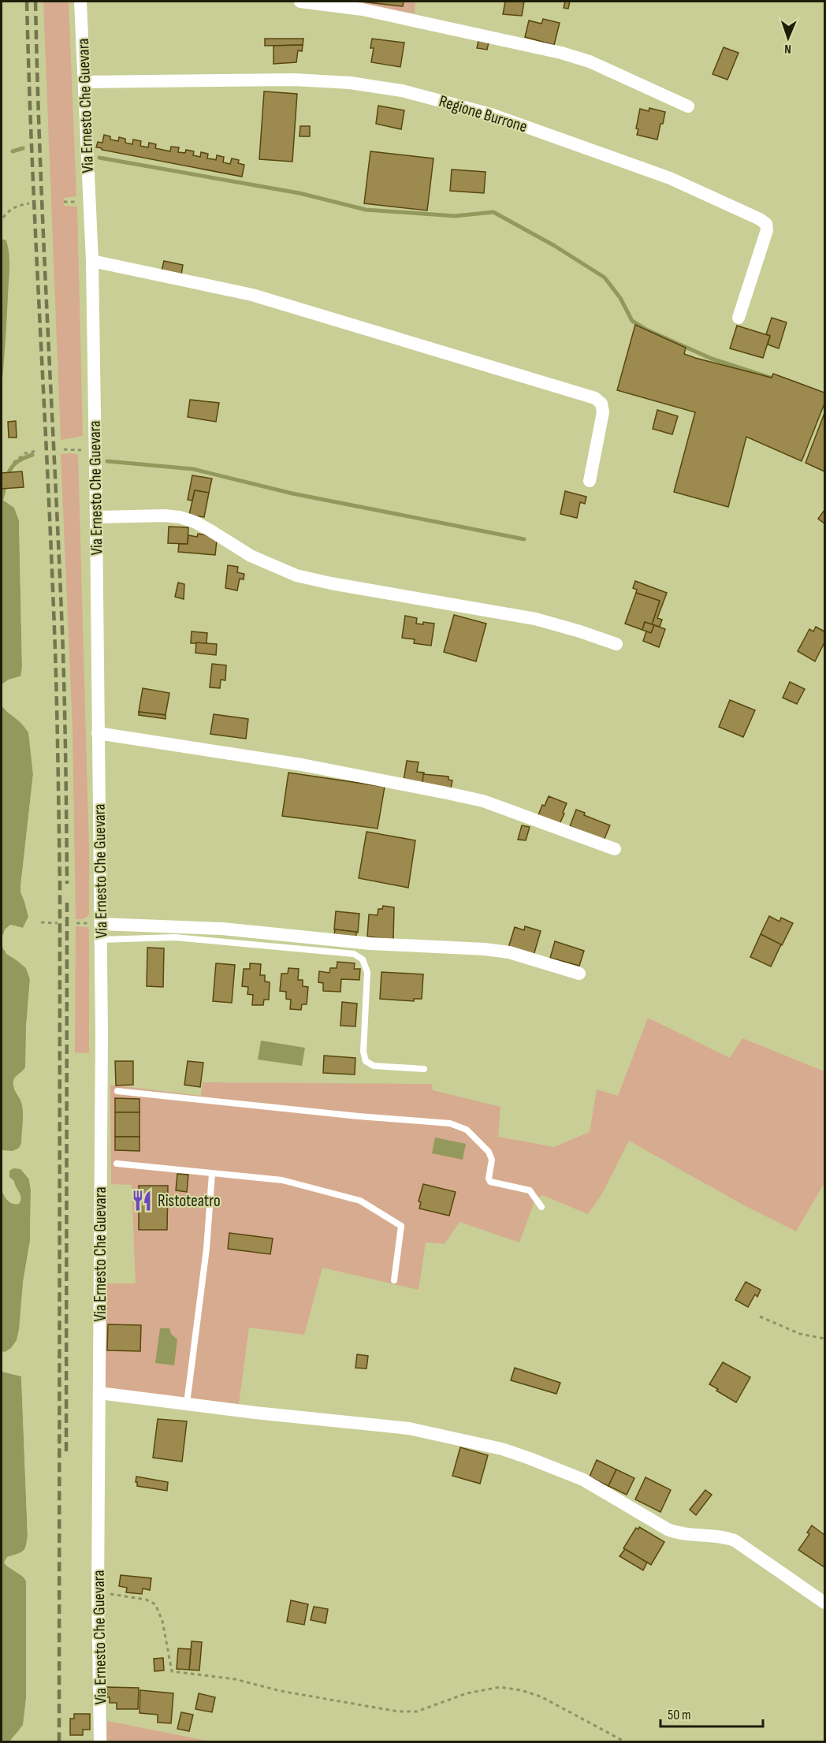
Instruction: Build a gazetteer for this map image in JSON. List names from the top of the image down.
{
  "streets": {
    "street": ["Via Ernesto Che Guevara", "Regione Burrone"]
  },
  "crossings": [
    ["Via Ernesto Che Guevara", "Regione Burrone"]
  ],
  "places": {
    "restaurant": ["Ristoteatro"]
  },
  "scale_bar": "50 m",
  "north": "bottom"
}
